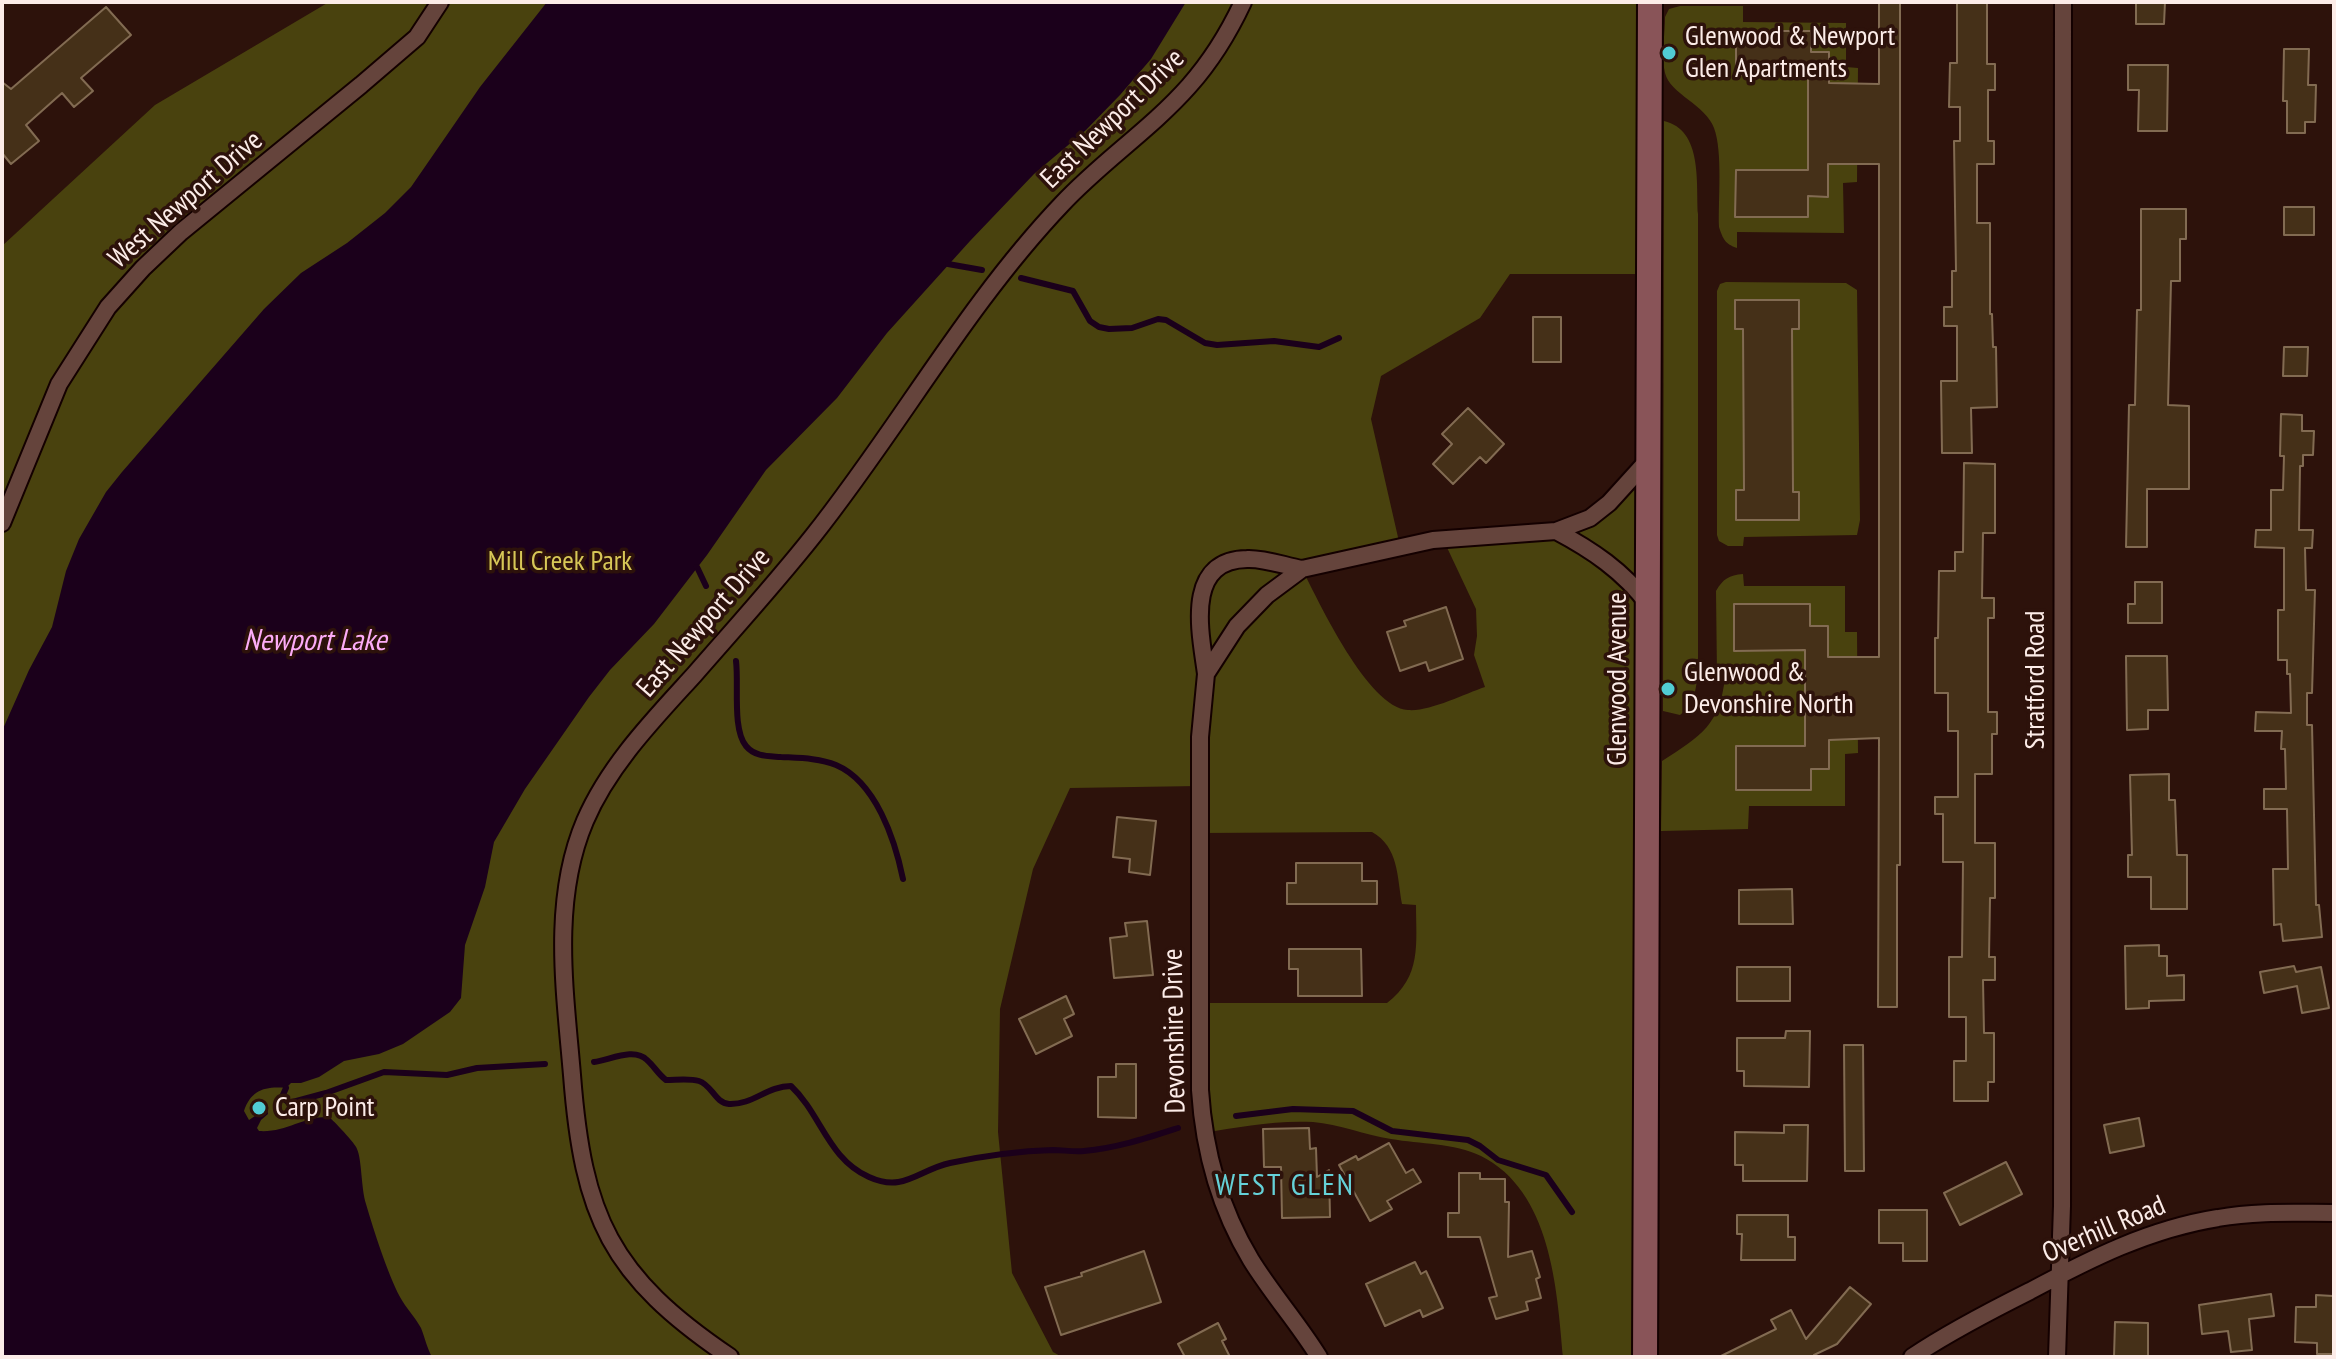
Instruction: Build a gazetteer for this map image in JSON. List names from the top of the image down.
{
  "streets": {
    "street": [
      "East Newport Drive",
      "West Newport Drive",
      "Glenwood Avenue",
      "Stratford Road",
      "Devonshire Drive",
      "Overhill Road"
    ]
  },
  "crossings": [
    ["Glenwood Avenue", "Devonshire Drive"],
    ["Stratford Road", "Overhill Road"]
  ],
  "districts": ["WEST GLEN"],
  "water": ["Newport Lake"],
  "parks": ["Mill Creek Park"],
  "places": ["Glenwood & Newport Glen Apartments", "Glenwood & Devonshire North", "Carp Point"]
}
